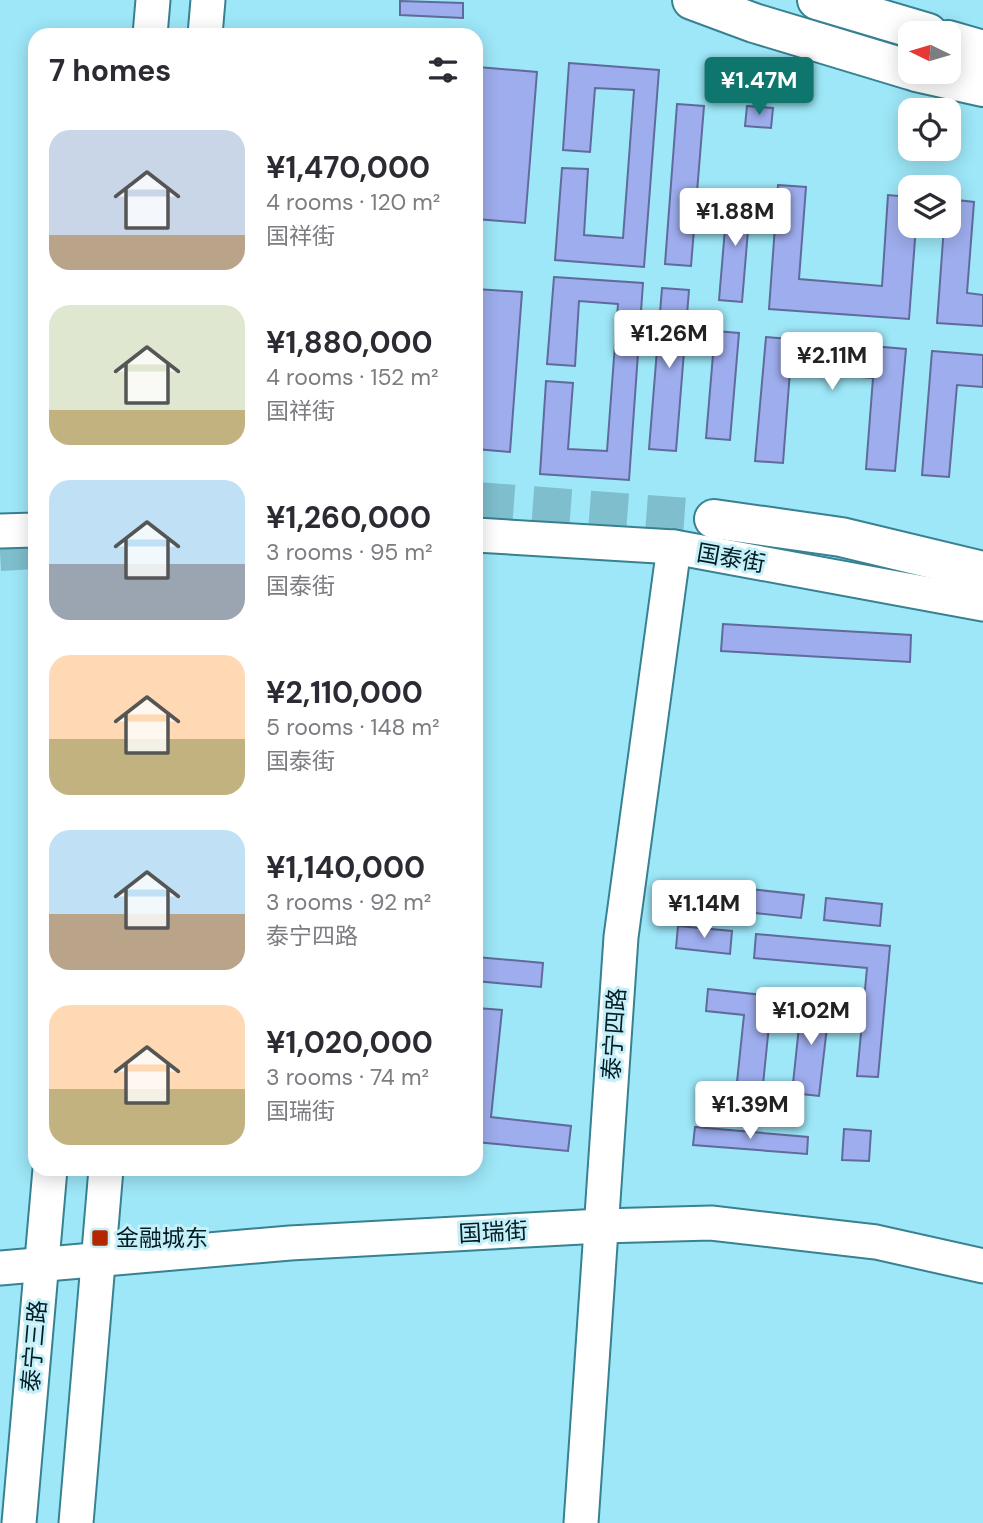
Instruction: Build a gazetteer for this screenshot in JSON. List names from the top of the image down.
{
  "streets": {
    "street": [
      "国泰街",
      "泰宁四路",
      "国瑞街",
      "泰宁三路"
    ]
  },
  "crossings": [
    ["国泰街", "泰宁四路"],
    ["泰宁四路", "国瑞街"],
    ["国瑞街", "泰宁三路"]
  ],
  "places": {
    "transit": ["金融城东"]
  },
  "north": "left",
  "page": {
    "heading": "7 homes",
    "price": [
      "¥1.47M",
      "¥1.88M",
      "¥1.26M",
      "¥2.11M",
      "¥1.14M",
      "¥1.02M",
      "¥1.39M"
    ],
    "list": [
      {
        "name": "¥1,470,000",
        "note": "4 rooms · 120 m² · 国祥街"
      },
      {
        "name": "¥1,880,000",
        "note": "4 rooms · 152 m² · 国祥街"
      },
      {
        "name": "¥1,260,000",
        "note": "3 rooms · 95 m² · 国泰街"
      },
      {
        "name": "¥2,110,000",
        "note": "5 rooms · 148 m² · 国泰街"
      },
      {
        "name": "¥1,140,000",
        "note": "3 rooms · 92 m² · 泰宁四路"
      },
      {
        "name": "¥1,020,000",
        "note": "3 rooms · 74 m² · 国瑞街"
      }
    ]
  }
}
